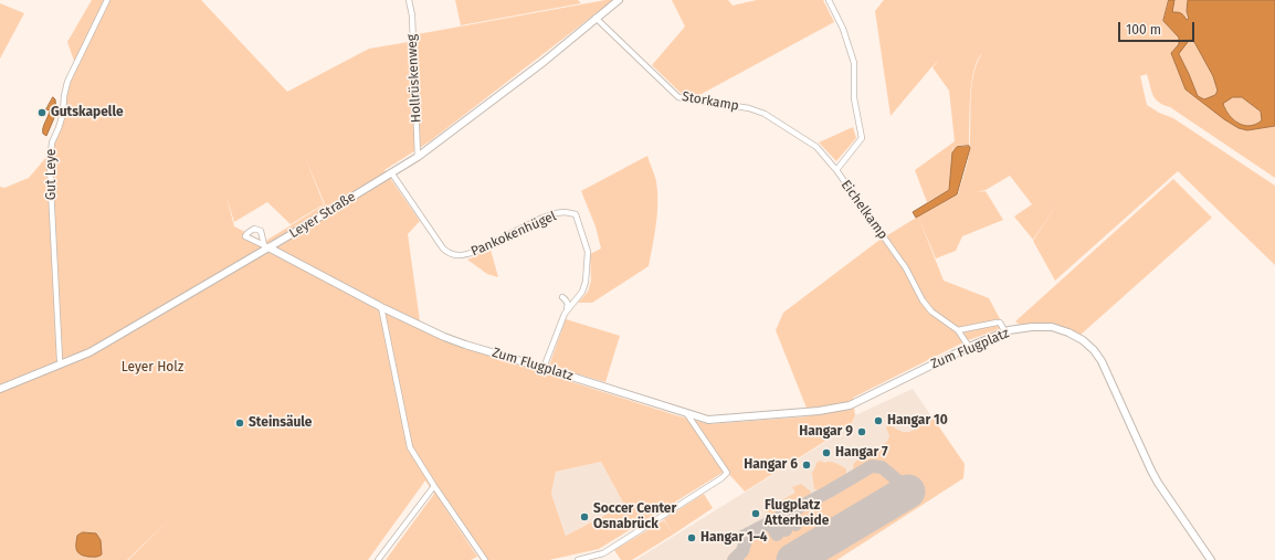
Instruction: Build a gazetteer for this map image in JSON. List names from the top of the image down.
{
  "streets": {
    "street": [
      "Hollrüskenweg",
      "Storkamp",
      "Gut Leye",
      "Eichelkamp",
      "Leyer Straße",
      "Pankokenhügel",
      "Zum Flugplatz"
    ]
  },
  "crossings": [
    ["Hollrüskenweg", "Leyer Straße"],
    ["Storkamp", "Eichelkamp"],
    ["Storkamp", "Leyer Straße"],
    ["Eichelkamp", "Zum Flugplatz"],
    ["Leyer Straße", "Pankokenhügel"],
    ["Leyer Straße", "Zum Flugplatz"],
    ["Pankokenhügel", "Zum Flugplatz"]
  ],
  "parks": ["Leyer Holz"],
  "places": [
    "Gutskapelle",
    "Hangar 10",
    "Steinsäule",
    "Hangar 9",
    "Hangar 7",
    "Hangar 6",
    "Flugplatz Atterheide",
    "Soccer Center Osnabrück",
    "Hangar 1–4"
  ],
  "scale_bar": "100 m"
}
